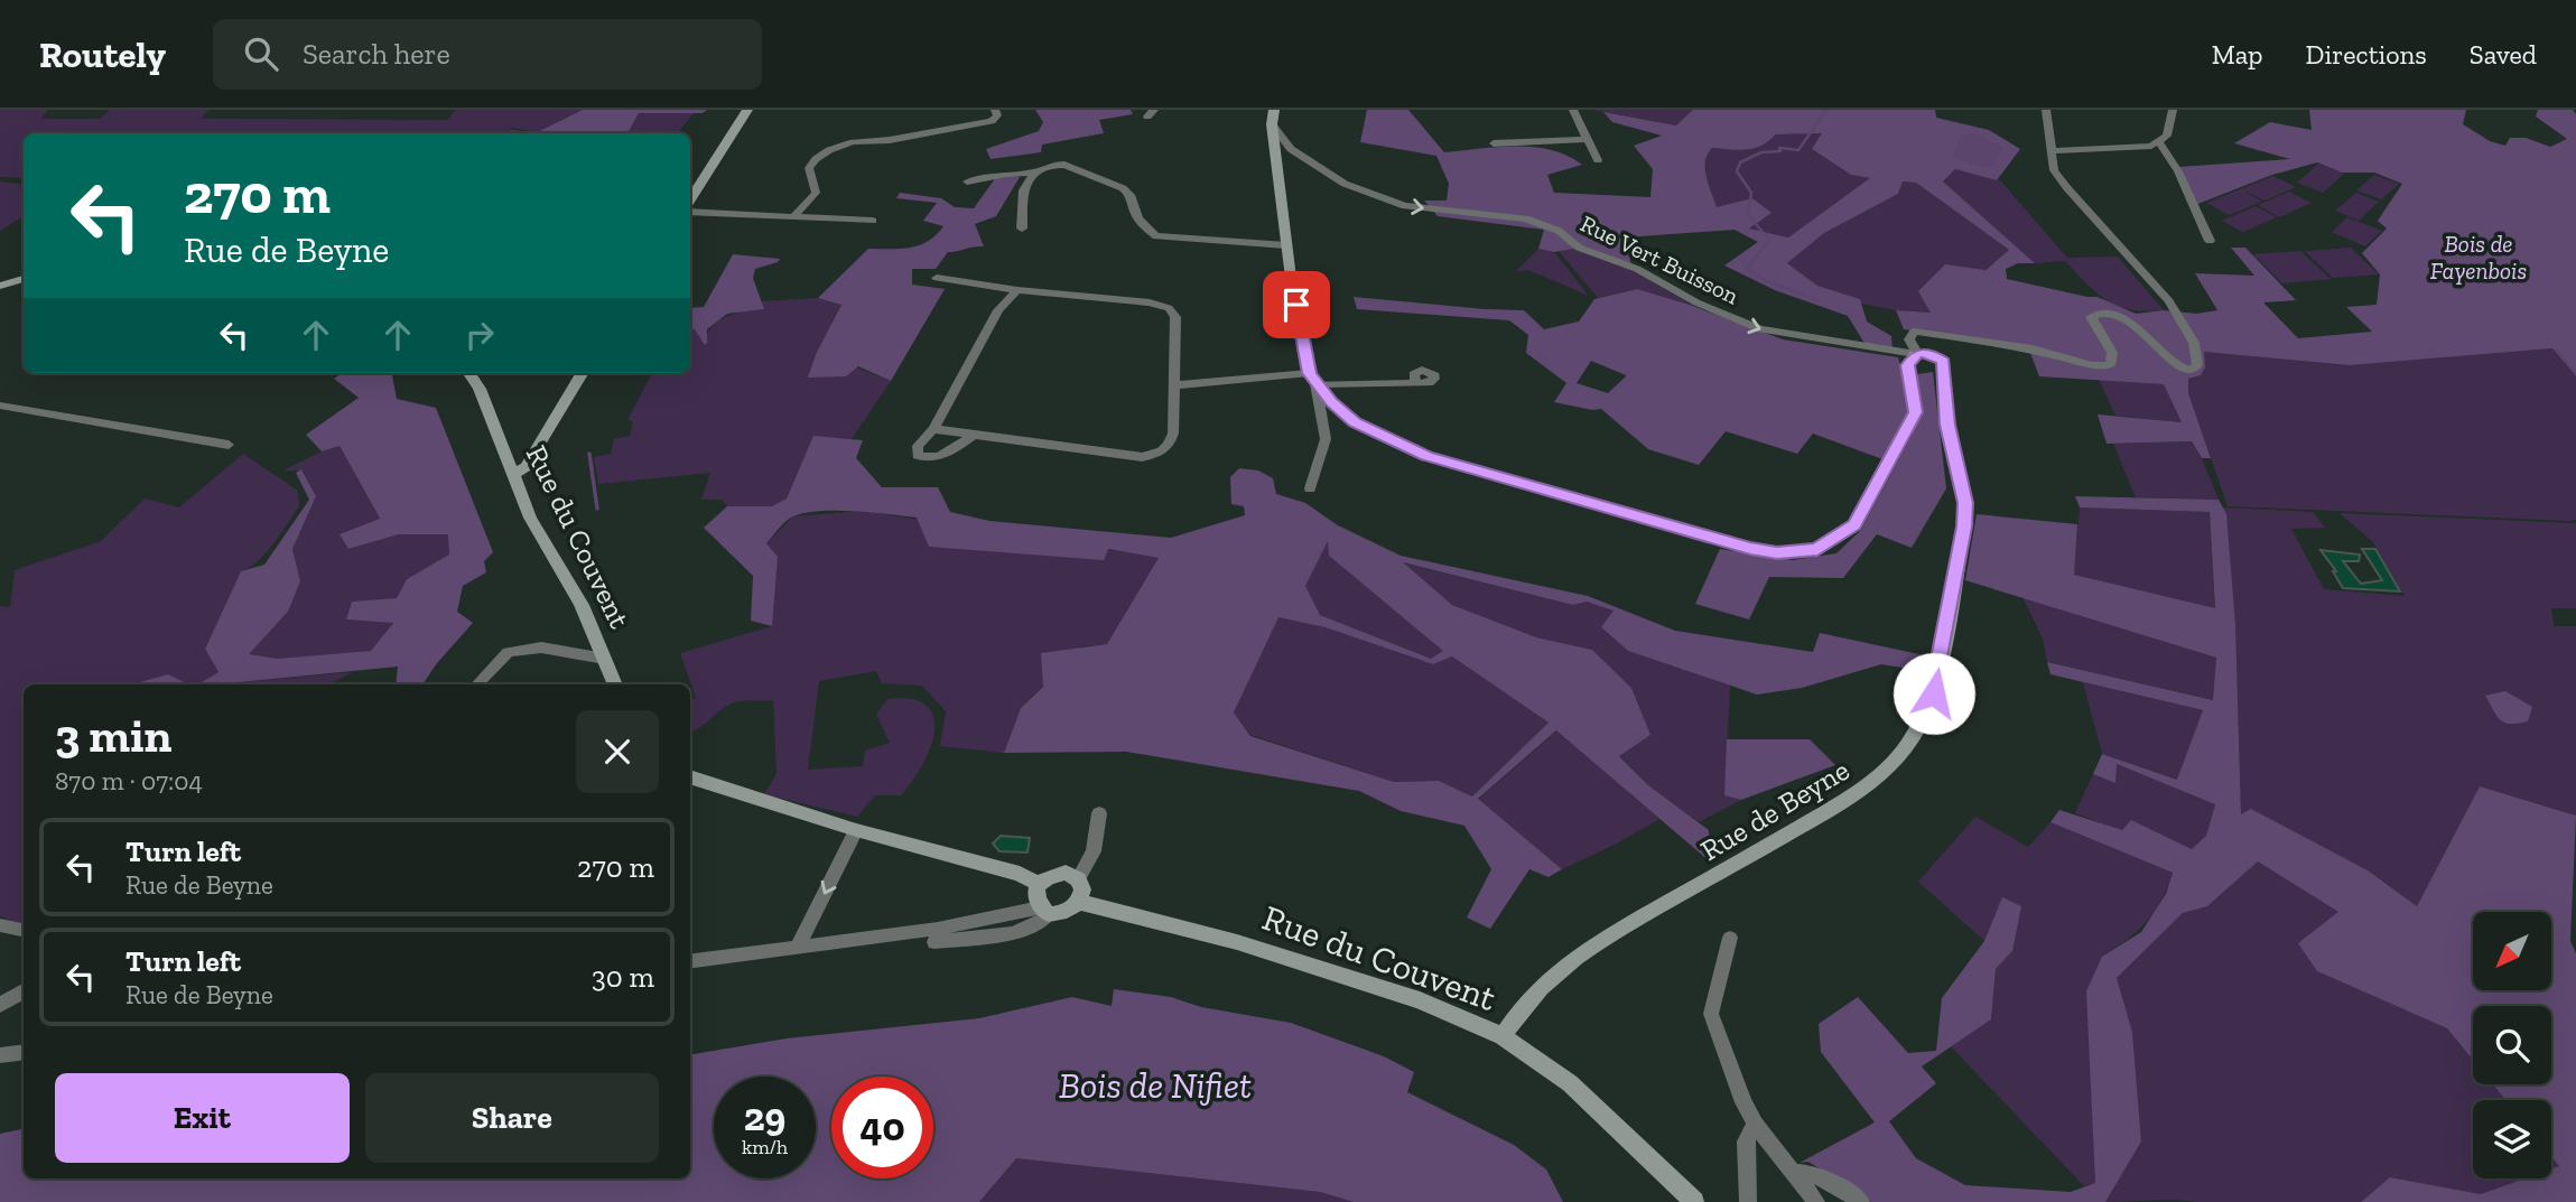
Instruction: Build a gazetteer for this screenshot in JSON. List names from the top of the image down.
{
  "streets": {
    "street": ["Rue Vert Buisson", "Rue du Couvent", "Rue de Beyne"]
  },
  "crossings": [
    ["Rue Vert Buisson", "Rue de Beyne"],
    ["Rue du Couvent", "Rue de Beyne"]
  ],
  "one_way": ["Rue Vert Buisson"],
  "parks": ["Bois de Fayenbois", "Bois de Nifiet"],
  "north": "bottom left",
  "page": {
    "header": "Routely",
    "search": "Search here",
    "nav": ["Map", "Directions", "Saved"],
    "turn": ["270 m", "Rue de Beyne"],
    "heading": ["3 min", "870 m · 07:04"],
    "list": [
      {
        "name": "Turn left",
        "note": "Rue de Beyne",
        "value": "270 m"
      },
      {
        "name": "Turn left",
        "note": "Rue de Beyne",
        "value": "30 m"
      }
    ],
    "buttons": ["Exit", "Share"],
    "speed": "29 km/h",
    "limit": "40"
  }
}
